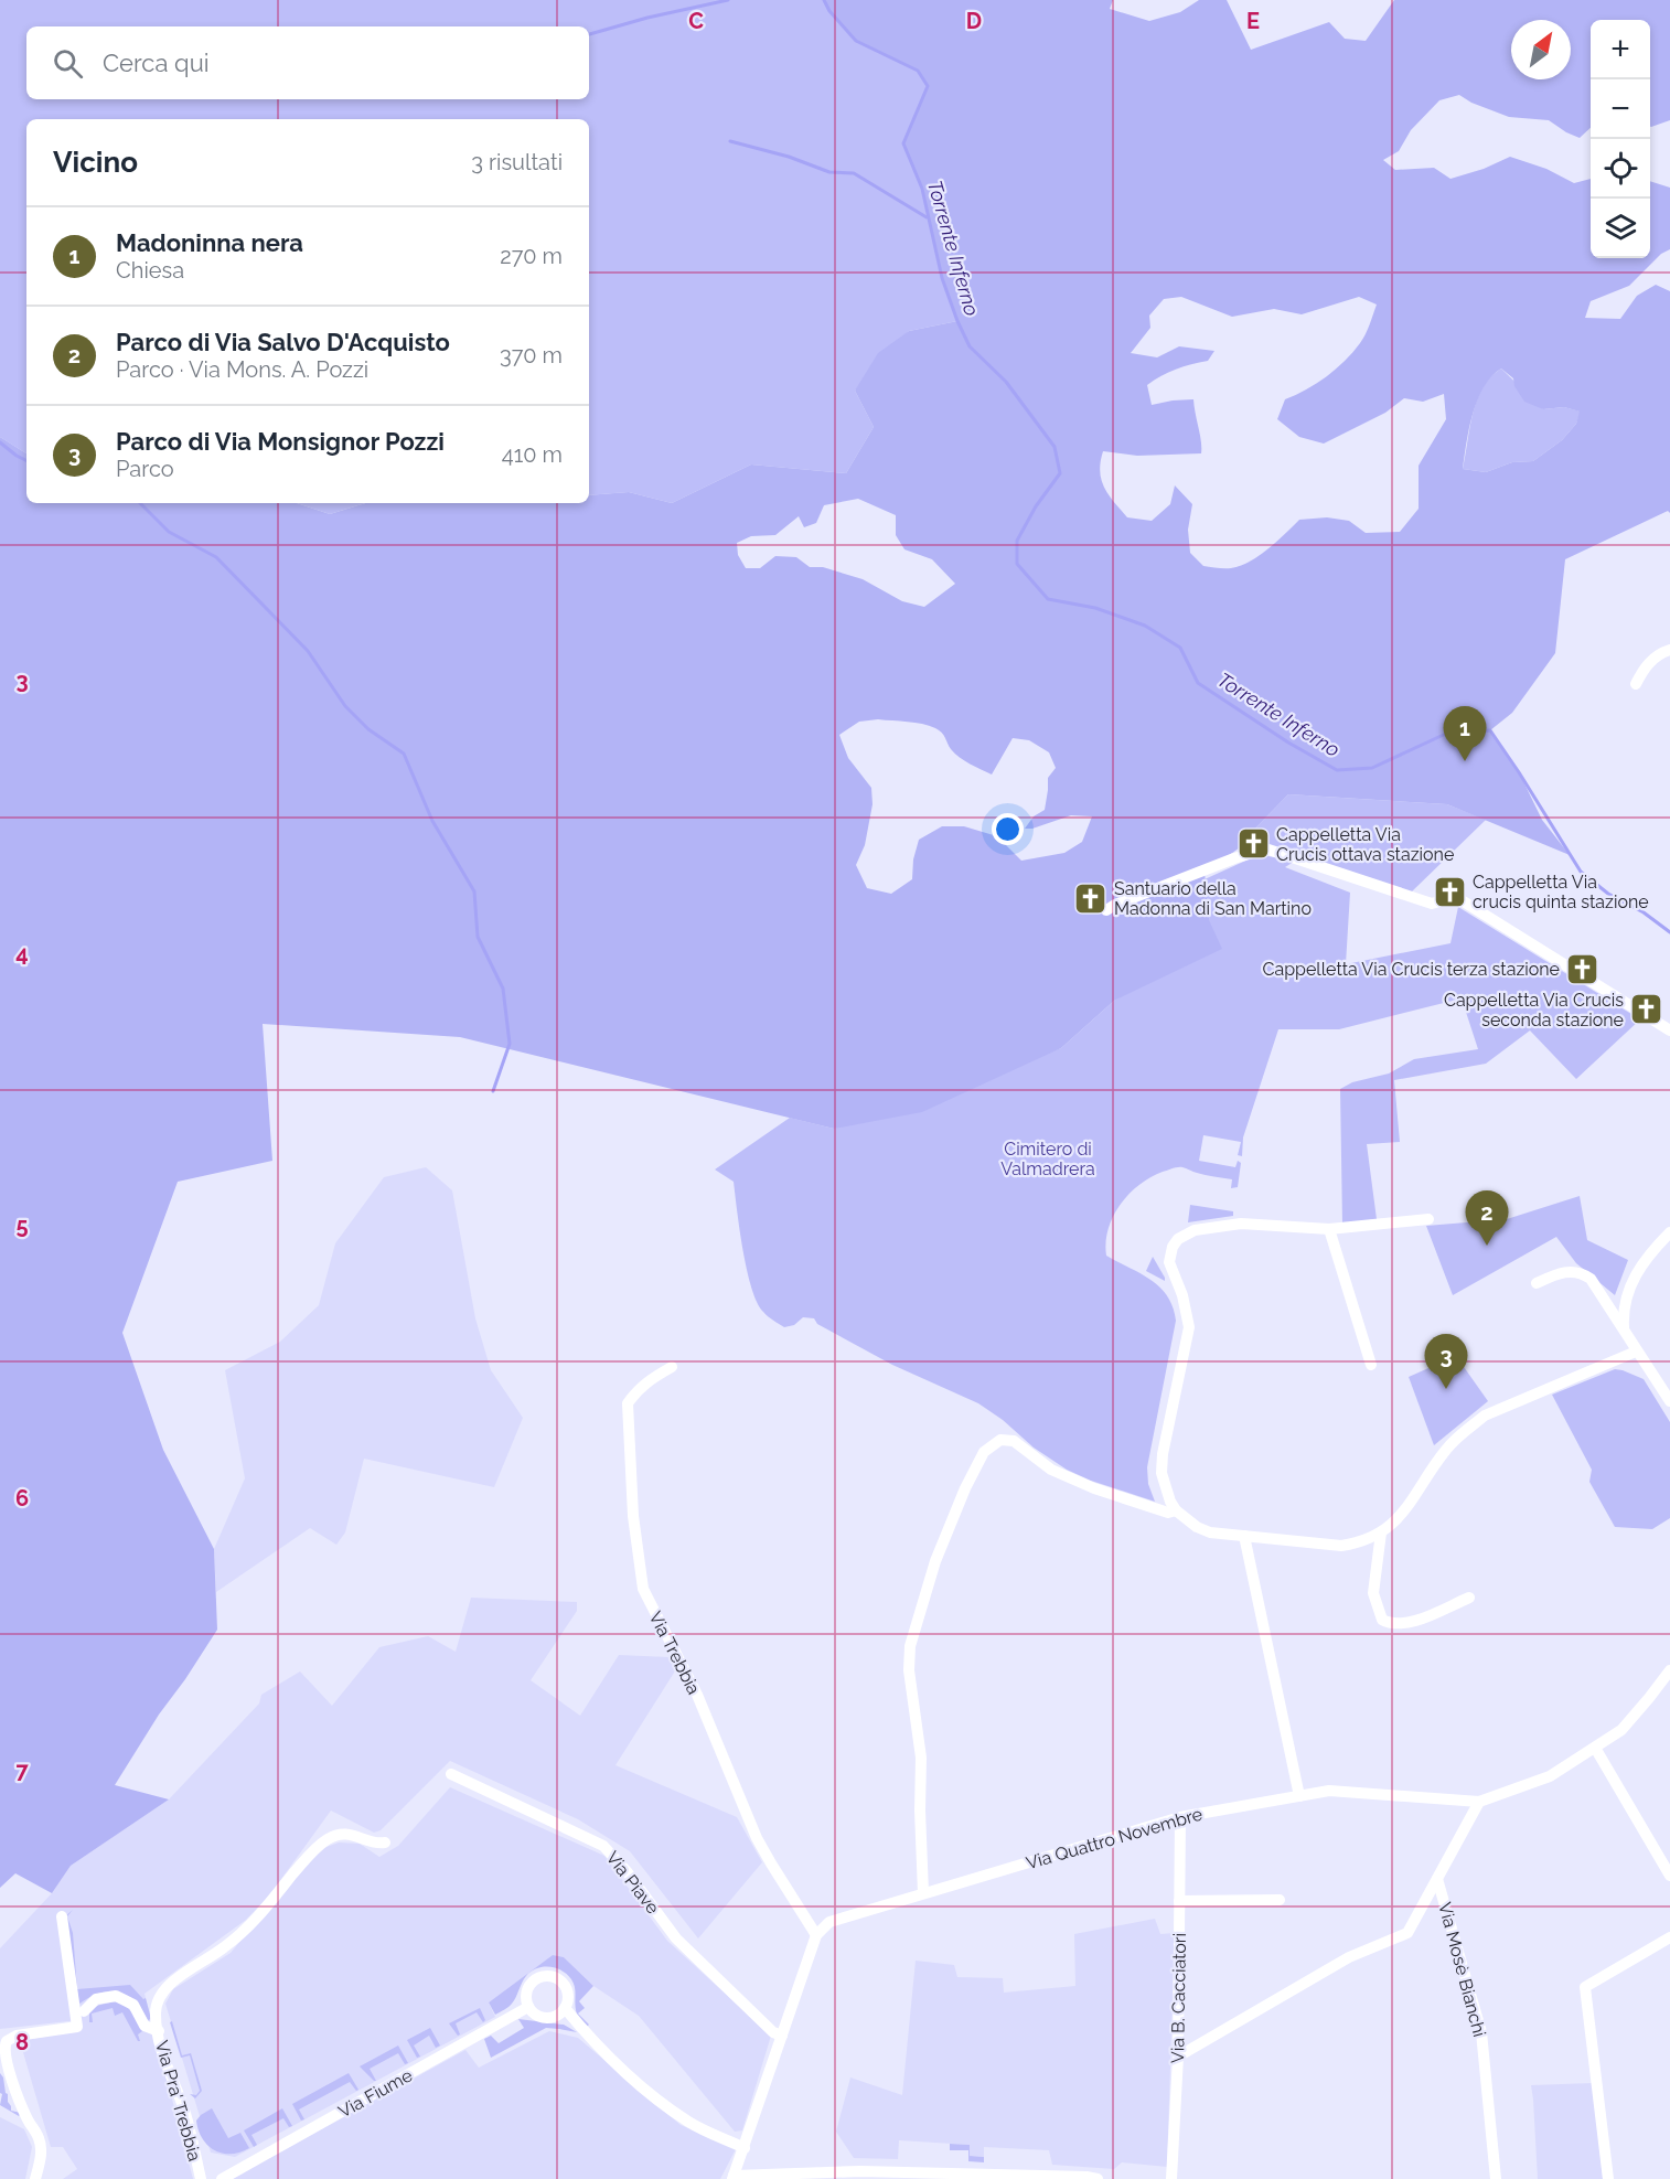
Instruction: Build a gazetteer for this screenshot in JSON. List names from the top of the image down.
{
  "streets": {
    "street": [
      "Via Trebbia",
      "Via Quattro Novembre",
      "Via Piave",
      "Via Mosè Bianchi",
      "Via B. Cacciatori",
      "Via Fiume",
      "Via Pra' Trebbia"
    ]
  },
  "crossings": [
    ["Via Trebbia", "Via Quattro Novembre"],
    ["Via Quattro Novembre", "Via B. Cacciatori"]
  ],
  "water": ["Torrente Inferno"],
  "parks": ["Cimitero di Valmadrera"],
  "places": {
    "church": [
      "Cappelletta Via Crucis ottava stazione",
      "Cappelletta Via crucis quinta stazione",
      "Santuario della Madonna di San Martino",
      "Cappelletta Via Crucis terza stazione",
      "Cappelletta Via Crucis seconda stazione"
    ]
  },
  "north": "top right",
  "page": {
    "map_buttons": ["+", "−"],
    "search": "Cerca qui",
    "heading": ["Vicino", "3 risultati"],
    "list": [
      {
        "mark": "1",
        "name": "Madoninna nera",
        "note": "Chiesa",
        "value": "270 m"
      },
      {
        "mark": "2",
        "name": "Parco di Via Salvo D'Acquisto",
        "note": "Parco · Via Mons. A. Pozzi",
        "value": "370 m"
      },
      {
        "mark": "3",
        "name": "Parco di Via Monsignor Pozzi",
        "note": "Parco",
        "value": "410 m"
      }
    ],
    "pins": ["1", "2", "3"]
  },
  "grid": {
    "columns": ["C", "D", "E"],
    "rows": [
      "3",
      "4",
      "5",
      "6",
      "7",
      "8"
    ]
  }
}
